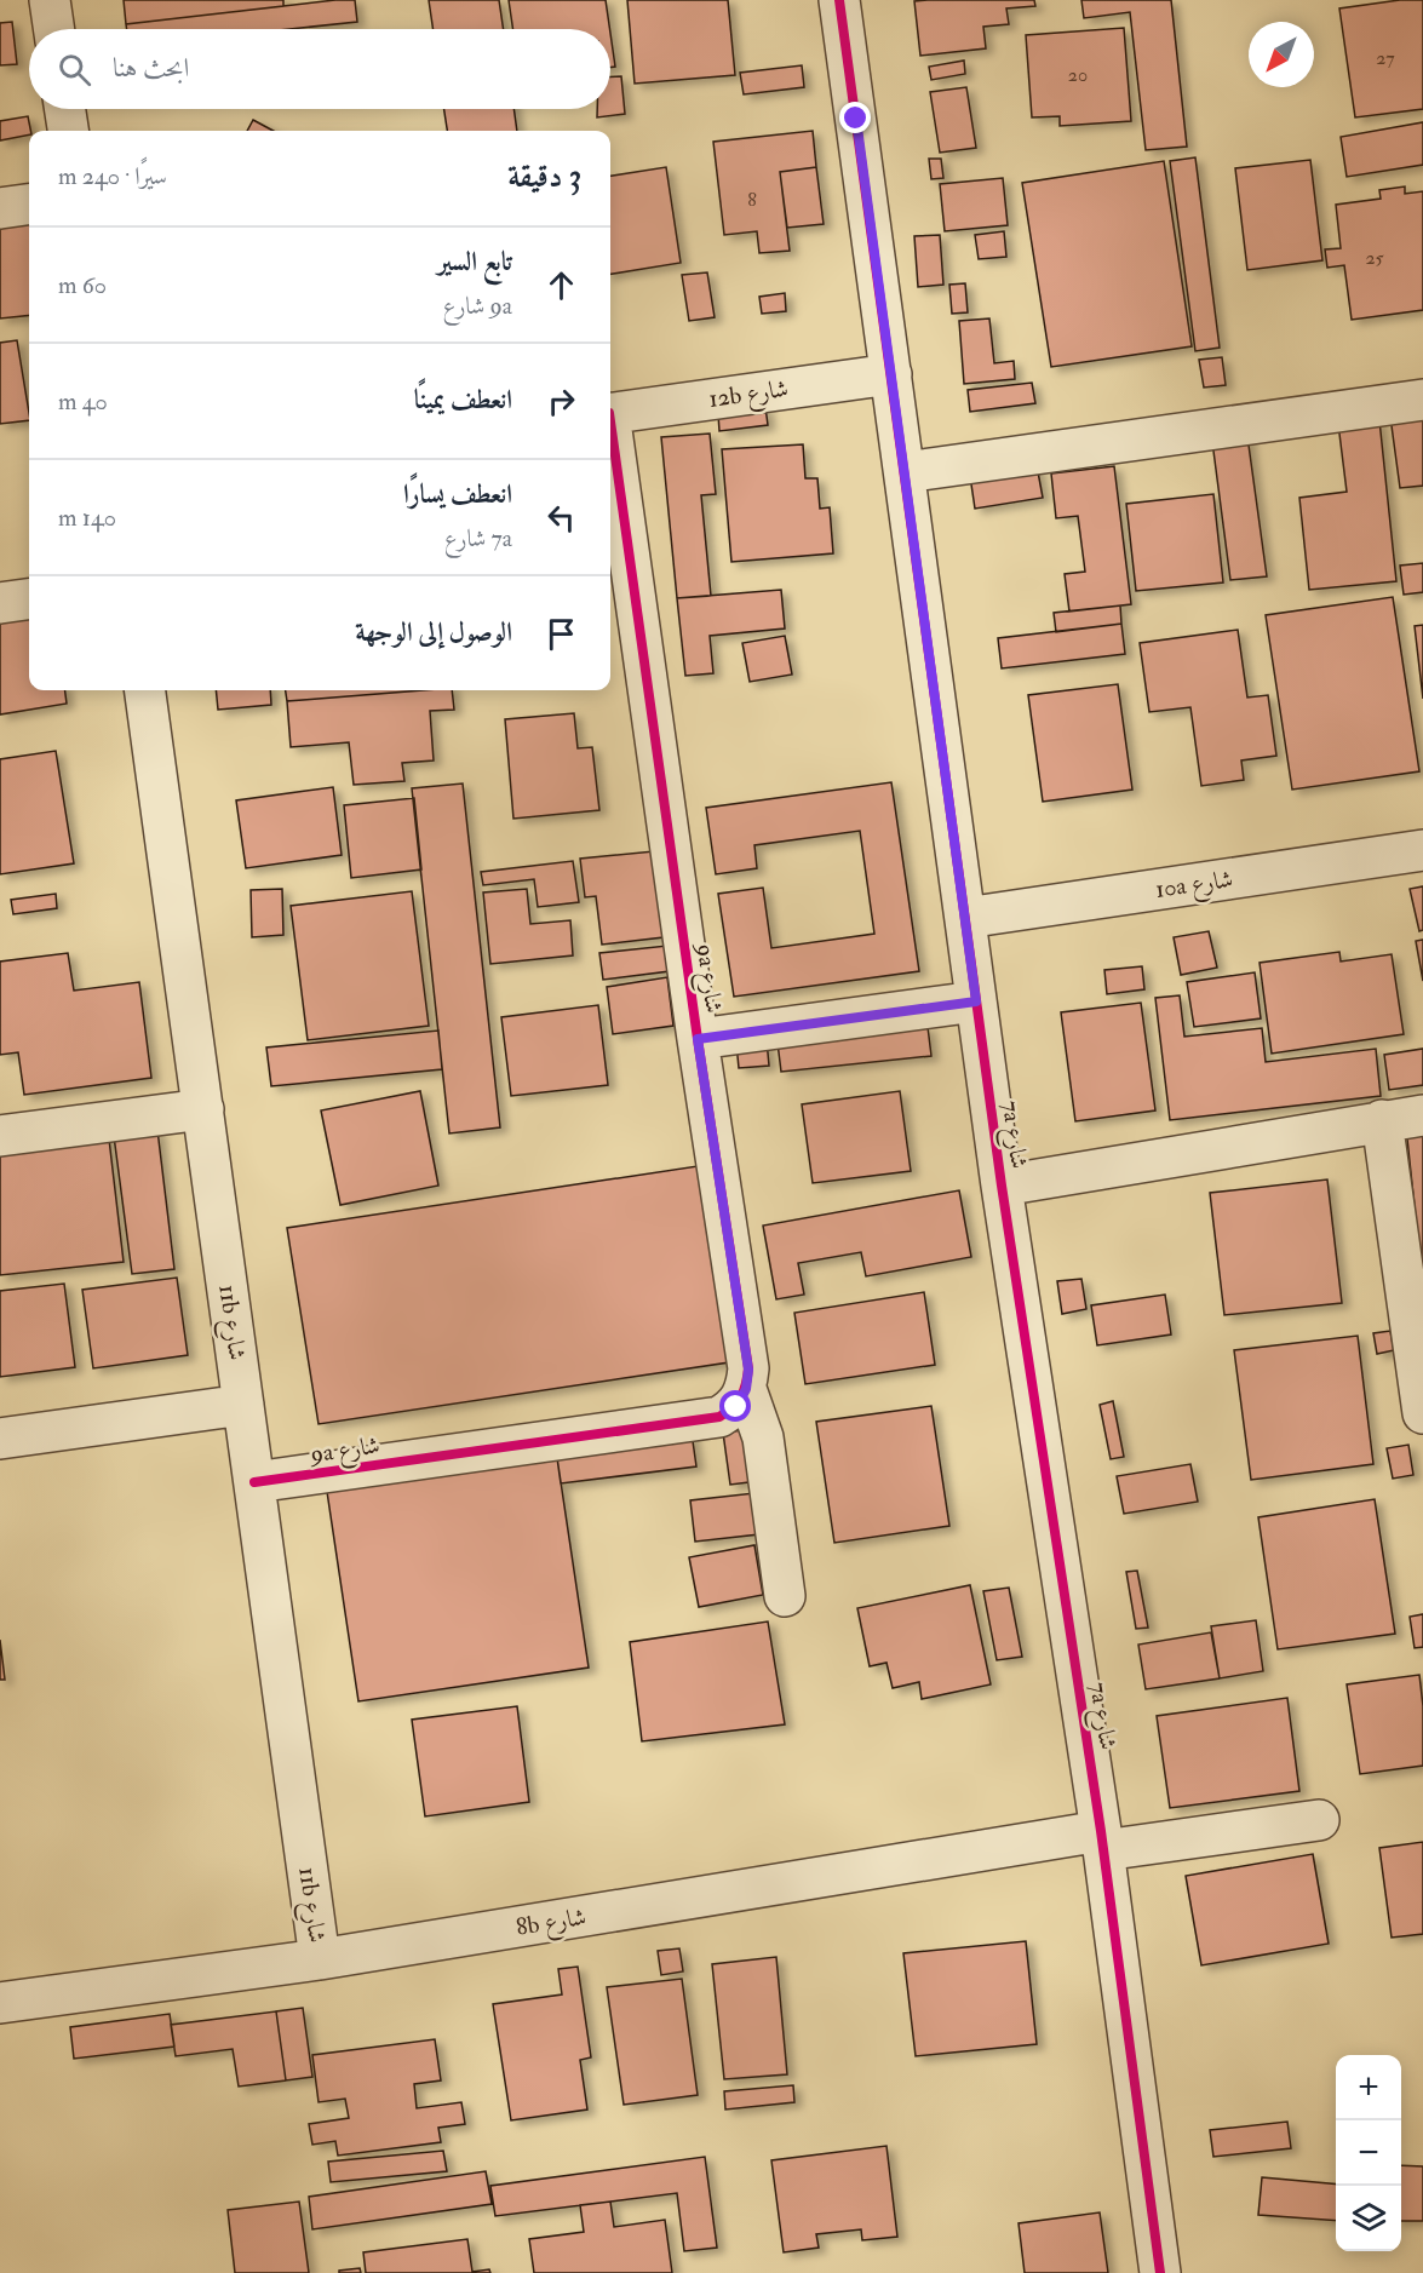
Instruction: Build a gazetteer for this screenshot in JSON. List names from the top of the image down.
{
  "streets": {
    "street": [
      "12b شارع",
      "10a شارع",
      "9a شارع",
      "7a شارع",
      "11b شارع",
      "8b شارع"
    ]
  },
  "crossings": [
    ["12b شارع", "7a شارع"],
    ["10a شارع", "7a شارع"],
    ["9a شارع", "11b شارع"],
    ["7a شارع", "8b شارع"],
    ["11b شارع", "8b شارع"]
  ],
  "house_numbers": [
    "27",
    "20",
    "8",
    "25"
  ],
  "north": "bottom left",
  "page": {
    "search": "ابحث هنا",
    "heading": ["3 دقيقة", "سيرًا · 240 m"],
    "list": [
      ["تابع السير", "9a شارع", "60 m"],
      ["انعطف يمينًا", "40 m"],
      ["انعطف يسارًا", "7a شارع", "140 m"],
      "الوصول إلى الوجهة"
    ],
    "map_buttons": ["+", "−"]
  }
}
